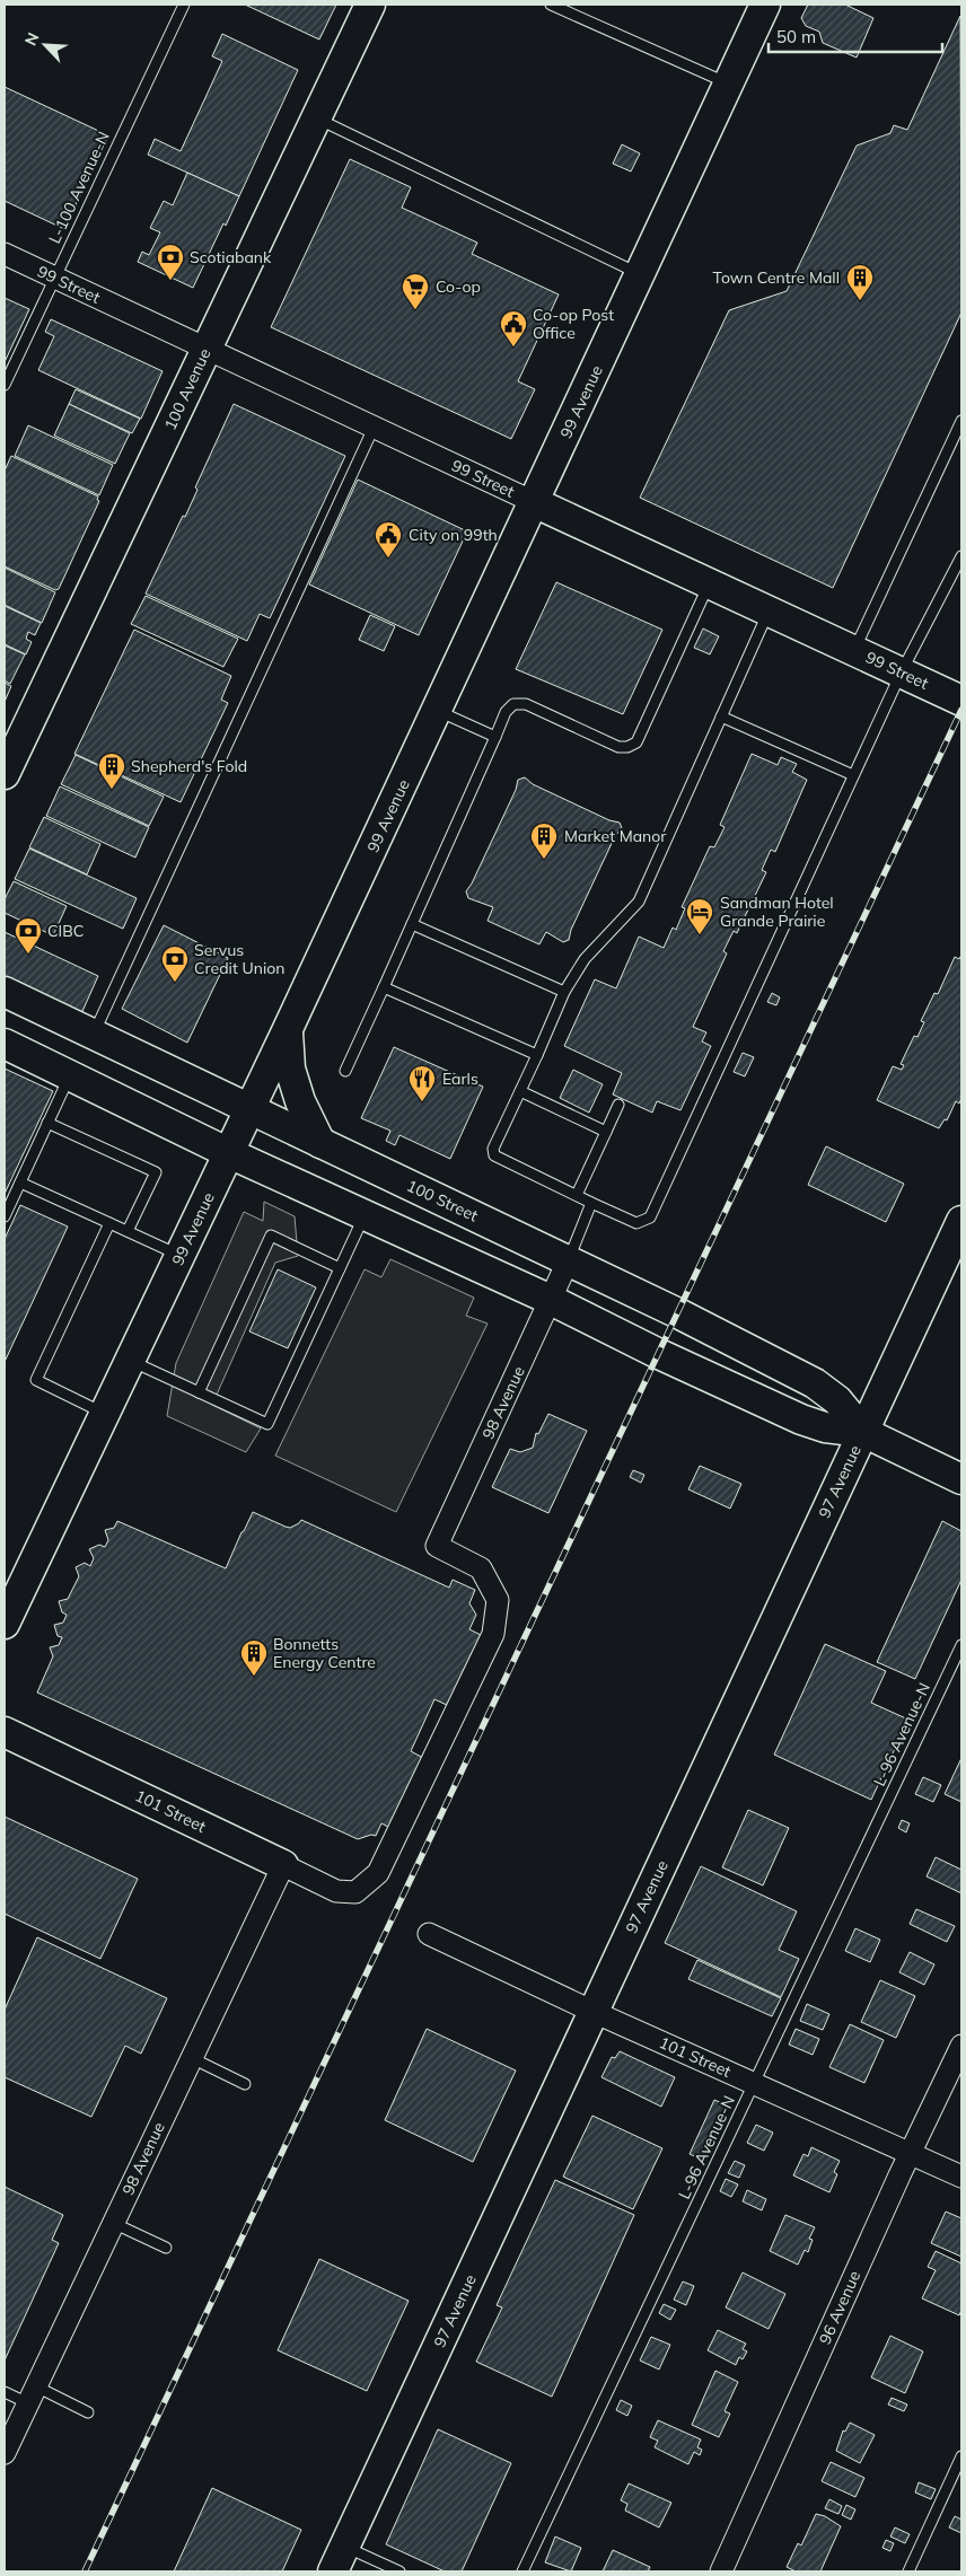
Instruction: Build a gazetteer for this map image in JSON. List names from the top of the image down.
{
  "streets": {
    "main road": [
      "99 Street",
      "100 Avenue",
      "99 Avenue",
      "100 Street",
      "97 Avenue",
      "101 Street"
    ],
    "street": ["98 Avenue", "96 Avenue"],
    "lane": ["L-100 Avenue-N", "L-96 Avenue-N"]
  },
  "crossings": [
    ["L-100 Avenue-N", "99 Street"],
    ["99 Street", "100 Avenue"],
    ["99 Street", "99 Avenue"],
    ["99 Avenue", "100 Street"],
    ["100 Street", "98 Avenue"],
    ["100 Street", "97 Avenue"],
    ["98 Avenue", "101 Street"],
    ["97 Avenue", "101 Street"],
    ["L-96 Avenue-N", "101 Street"],
    ["101 Street", "96 Avenue"]
  ],
  "places": {
    "bank": ["Scotiabank", "CIBC", "Servus Credit Union"],
    "building": [
      "Town Centre Mall",
      "Shepherd's Fold",
      "Market Manor",
      "Bonnetts Energy Centre"
    ],
    "supermarket": ["Co-op"],
    "public building": ["Co-op Post Office", "City on 99th"],
    "hotel": ["Sandman Hotel Grande Prairie"],
    "restaurant": ["Earls"]
  },
  "scale_bar": "50 m",
  "north": "top left"
}
